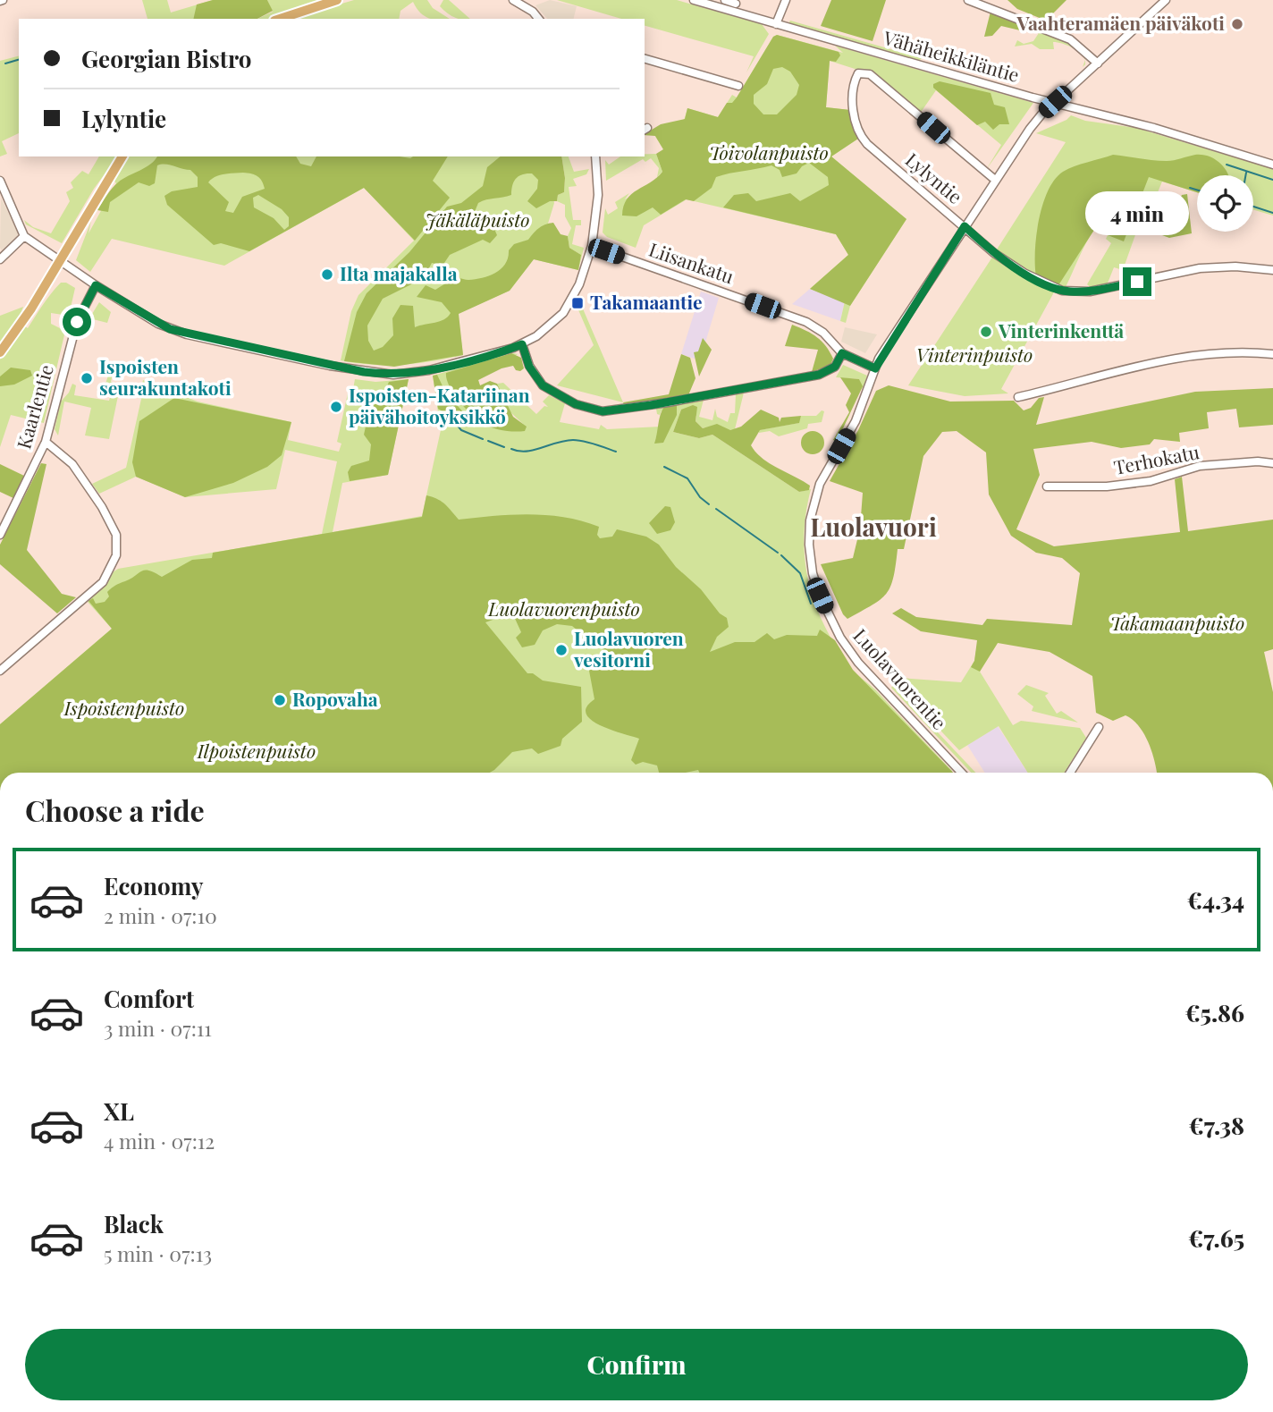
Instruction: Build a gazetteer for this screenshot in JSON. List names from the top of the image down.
{
  "streets": {
    "street": [
      "Vähäheikkiläntie",
      "Lylyntie",
      "Liisankatu",
      "Kaarlentie",
      "Terhokatu",
      "Luolavuorentie"
    ]
  },
  "crossings": [
    ["Vähäheikkiläntie", "Luolavuorentie"],
    ["Lylyntie", "Luolavuorentie"],
    ["Liisankatu", "Luolavuorentie"]
  ],
  "districts": ["Luolavuori"],
  "parks": [
    "Toivolanpuisto",
    "Jäkäläpuisto",
    "Vinterinpuisto",
    "Luolavuorenpuisto",
    "Takamaanpuisto",
    "Ispoistenpuisto",
    "Ilpoistenpuisto"
  ],
  "places": {
    "other": [
      "Vaahteramäen päiväkoti",
      "Ilta majakalla",
      "Vinterinkenttä",
      "Ispoisten seurakuntakoti",
      "Ispoisten-Katariinan päivähoitoyksikkö",
      "Luolavuoren vesitorni",
      "Ropovaha"
    ],
    "transit": ["Takamaantie"]
  },
  "page": {
    "banner": ["Georgian Bistro", "Lylyntie"],
    "bubble": "4 min",
    "heading": "Choose a ride",
    "list": [
      {
        "name": "Economy",
        "note": "2 min · 07:10",
        "value": "€4.34"
      },
      {
        "name": "Comfort",
        "note": "3 min · 07:11",
        "value": "€5.86"
      },
      {
        "name": "XL",
        "note": "4 min · 07:12",
        "value": "€7.38"
      },
      {
        "name": "Black",
        "note": "5 min · 07:13",
        "value": "€7.65"
      }
    ],
    "buttons": "Confirm"
  }
}
